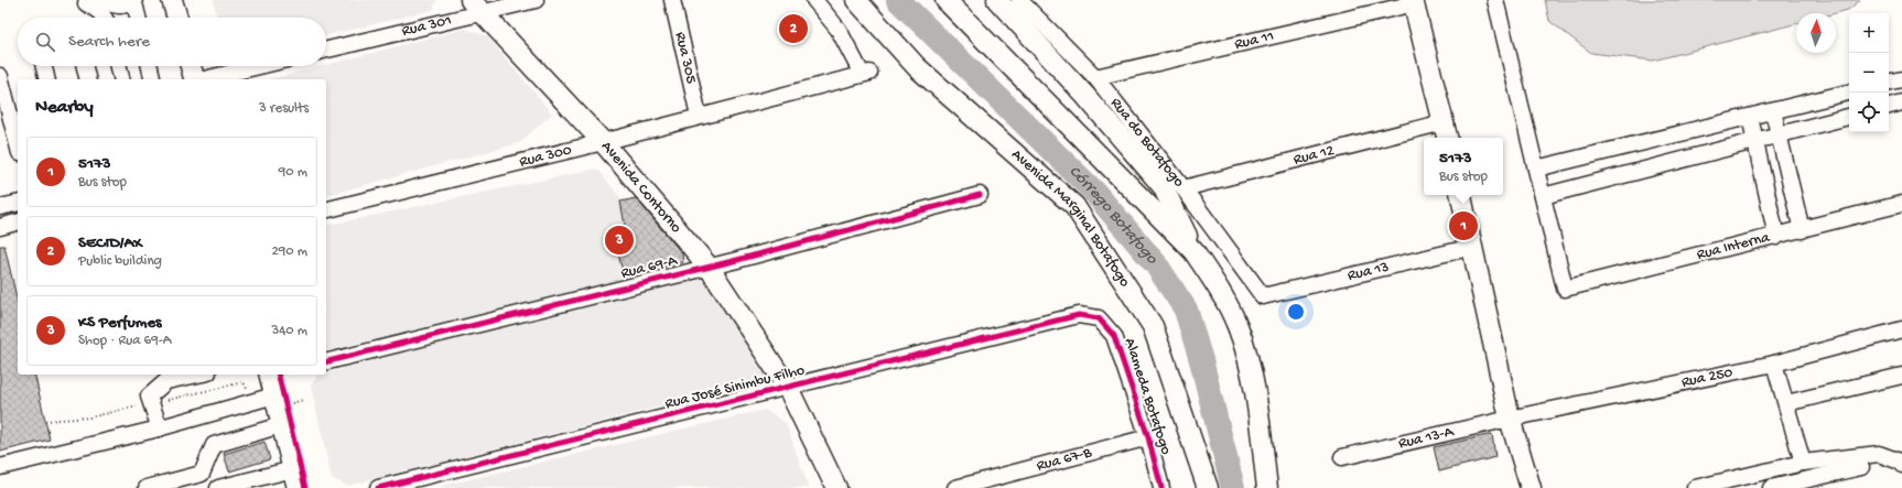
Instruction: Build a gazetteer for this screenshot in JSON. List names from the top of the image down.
{
  "streets": {
    "main road": ["Avenida Contorno", "Avenida Marginal Botafogo"],
    "street": [
      "Rua 301",
      "Rua 11",
      "Rua 305",
      "Rua do Botafogo",
      "Rua 12",
      "Rua 300",
      "Rua Interna",
      "Rua 69-A",
      "Rua 13",
      "Rua 250",
      "Rua José Sinimbu Filho",
      "Alameda Botafogo",
      "Rua 13-A",
      "Rua 67-B"
    ]
  },
  "crossings": [
    ["Rua 301", "Avenida Contorno"],
    ["Rua 11", "Rua do Botafogo"],
    ["Rua 305", "Rua 300"],
    ["Rua do Botafogo", "Rua 12"],
    ["Rua do Botafogo", "Rua 13"],
    ["Rua 300", "Avenida Contorno"],
    ["Avenida Contorno", "Rua 69-A"],
    ["Avenida Contorno", "Rua José Sinimbu Filho"],
    ["Rua 250", "Rua 13-A"],
    ["Rua José Sinimbu Filho", "Alameda Botafogo"],
    ["Alameda Botafogo", "Rua 67-B"]
  ],
  "water": ["Córrego Botafogo"],
  "north": "top",
  "page": {
    "pins": ["2", "1", "3"],
    "map_buttons": ["+", "−"],
    "search": "Search here",
    "heading": ["Nearby", "3 results"],
    "list": [
      {
        "mark": "1",
        "name": "5173",
        "note": "Bus stop",
        "value": "90 m"
      },
      {
        "mark": "2",
        "name": "SECID/AX",
        "note": "Public building",
        "value": "290 m"
      },
      {
        "mark": "3",
        "name": "KS Perfumes",
        "note": "Shop · Rua 69-A",
        "value": "340 m"
      }
    ],
    "popup": ["5173", "Bus stop"]
  }
}
